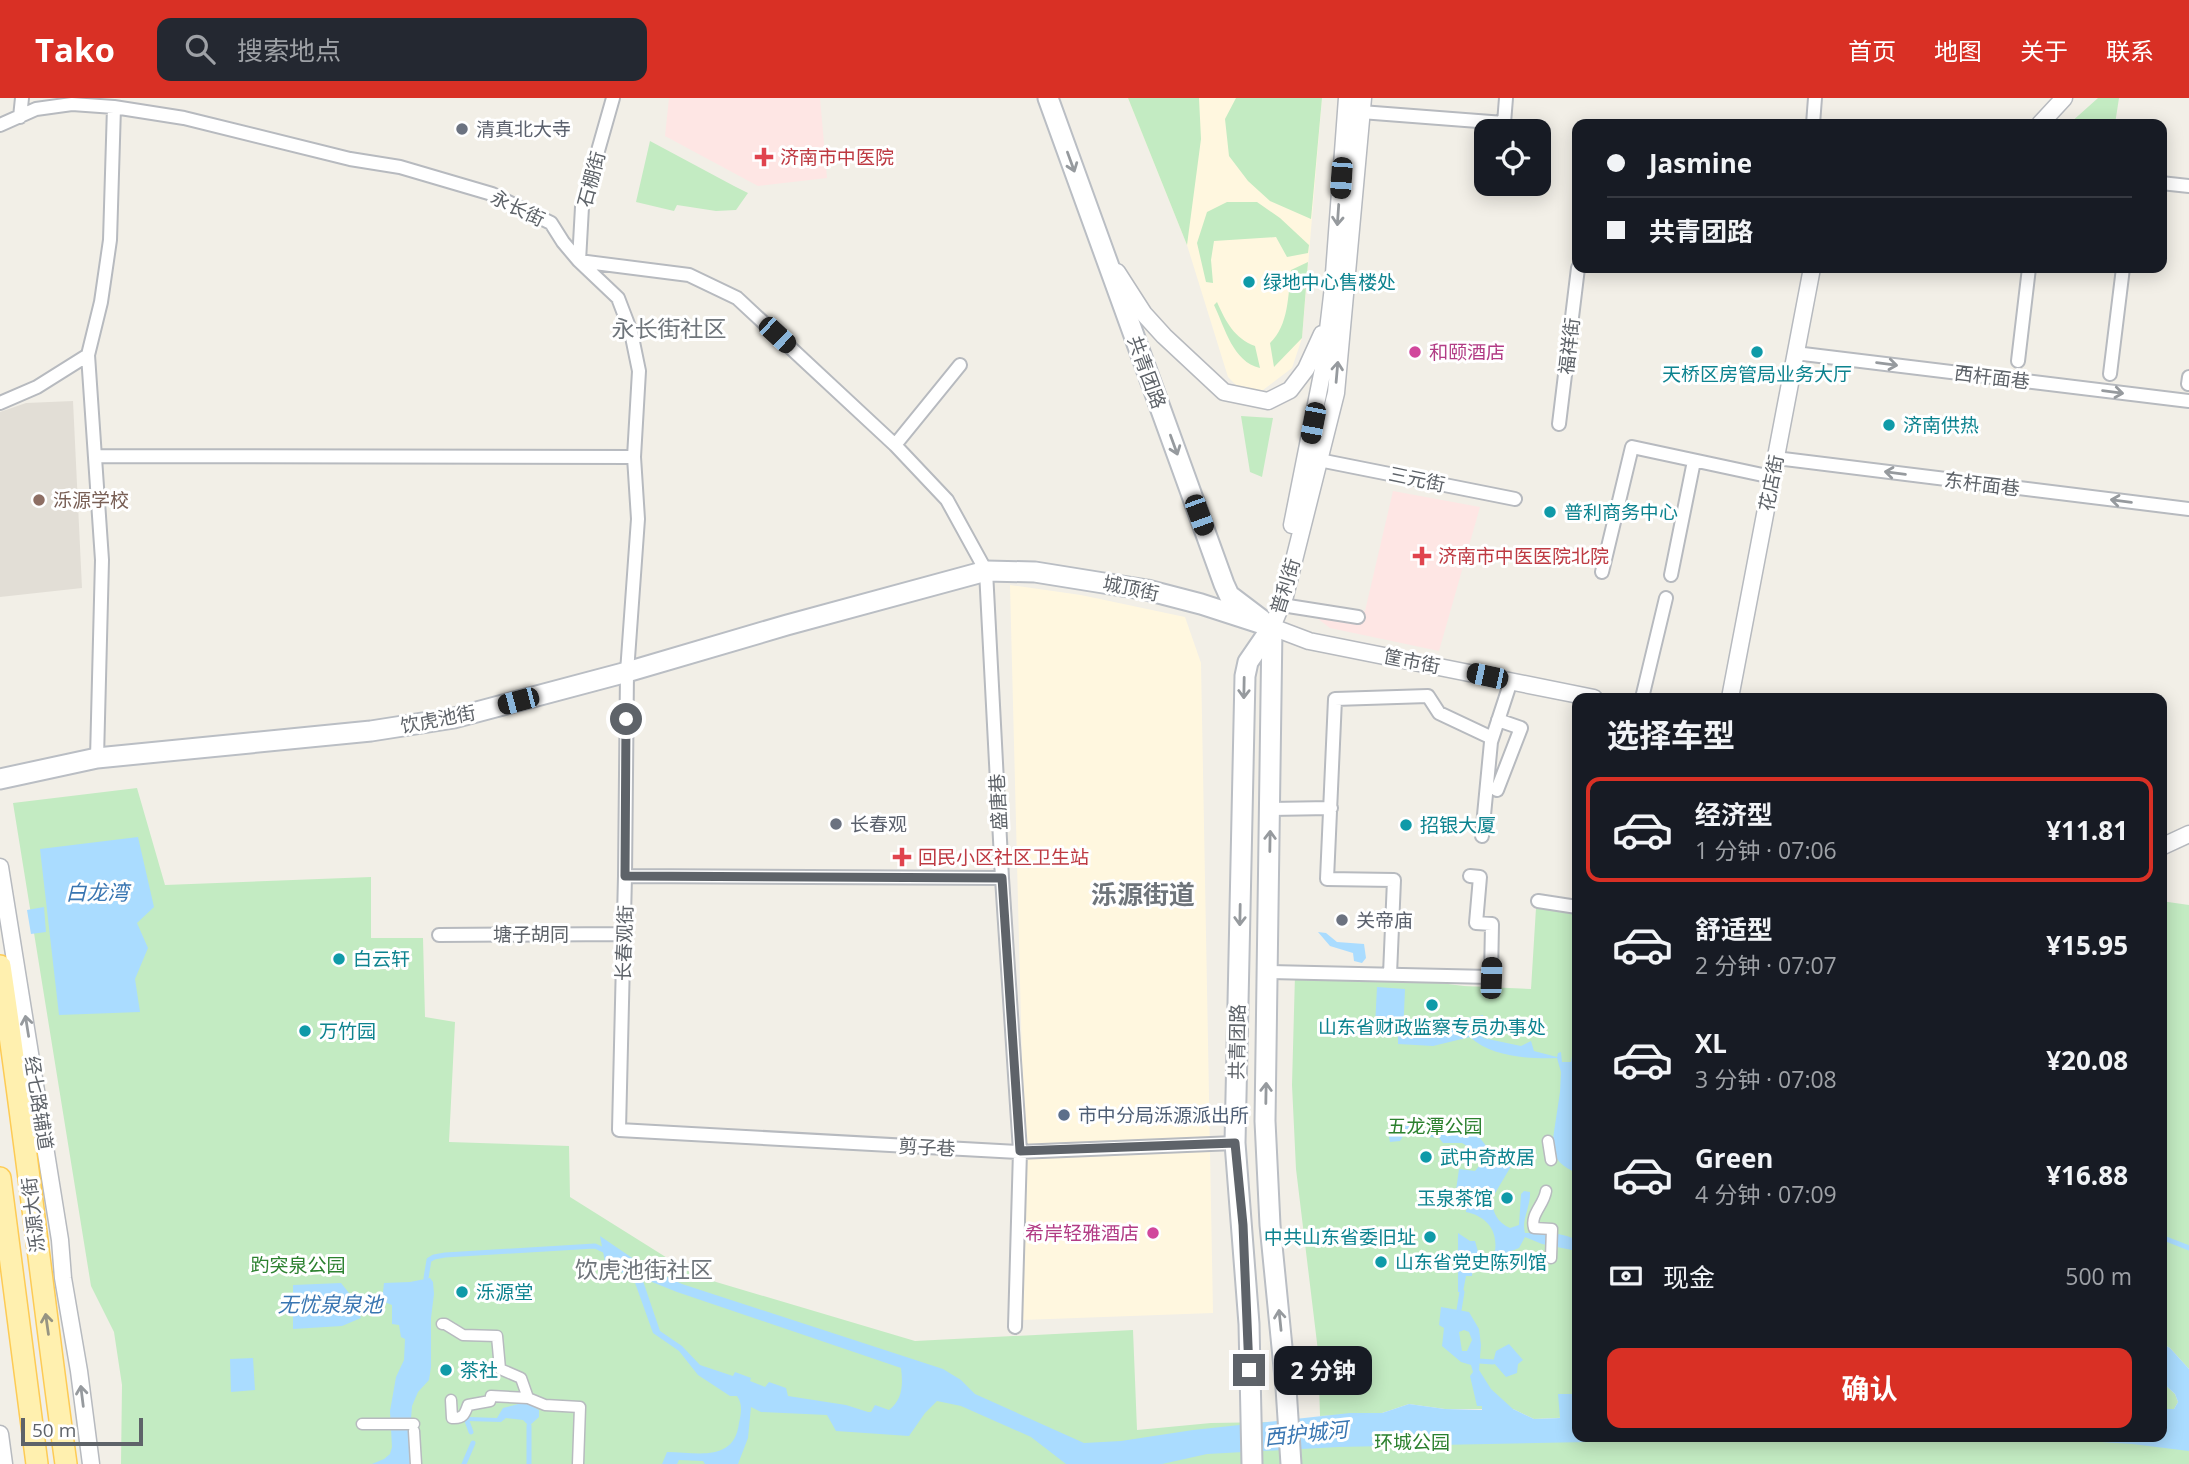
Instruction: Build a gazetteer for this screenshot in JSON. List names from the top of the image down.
{
  "streets": {
    "main road": [
      "共青团路",
      "城顶街",
      "饮虎池街",
      "泺源大街"
    ],
    "street": [
      "石棚街",
      "永长街",
      "福祥街",
      "西杆面巷",
      "三元街",
      "花店街",
      "东杆面巷",
      "普利街",
      "筐市街",
      "盛唐巷",
      "塘子胡同",
      "长春观街",
      "经七路辅道",
      "剪子巷"
    ]
  },
  "crossings": [
    ["石棚街", "永长街"],
    ["永长街", "长春观街"],
    ["共青团路", "普利街"],
    ["共青团路", "城顶街"],
    ["共青团路", "筐市街"],
    ["共青团路", "剪子巷"],
    ["西杆面巷", "花店街"],
    ["三元街", "普利街"],
    ["花店街", "东杆面巷"],
    ["普利街", "城顶街"],
    ["普利街", "筐市街"],
    ["城顶街", "筐市街"],
    ["城顶街", "饮虎池街"],
    ["城顶街", "盛唐巷"],
    ["饮虎池街", "盛唐巷"],
    ["饮虎池街", "长春观街"],
    ["盛唐巷", "剪子巷"],
    ["塘子胡同", "长春观街"],
    ["长春观街", "剪子巷"]
  ],
  "one_way": ["西杆面巷", "东杆面巷", "经七路辅道"],
  "districts": ["永长街社区", "泺源街道", "饮虎池街社区"],
  "water": ["白龙湾", "无忧泉泉池", "西护城河"],
  "parks": ["五龙潭公园", "趵突泉公园", "环城公园"],
  "places": {
    "other": [
      "清真北大寺",
      "绿地中心售楼处",
      "和颐酒店",
      "天桥区房管局业务大厅",
      "济南供热",
      "泺源学校",
      "普利商务中心",
      "长春观",
      "招银大厦",
      "关帝庙",
      "白云轩",
      "山东省财政监察专员办事处",
      "万竹园",
      "市中分局泺源派出所",
      "武中奇故居",
      "玉泉茶馆",
      "希岸轻雅酒店",
      "中共山东省委旧址",
      "山东省党史陈列馆",
      "泺源堂",
      "茶社"
    ],
    "health": ["济南市中医院", "济南市中医医院北院", "回民小区社区卫生站"]
  },
  "scale_bar": "50 m",
  "page": {
    "header": "Tako",
    "search": "搜索地点",
    "nav": [
      "首页",
      "地图",
      "关于",
      "联系"
    ],
    "banner": ["Jasmine", "共青团路"],
    "heading": "选择车型",
    "list": [
      {
        "name": "经济型",
        "note": "1 分钟 · 07:06",
        "value": "¥11.81"
      },
      {
        "name": "舒适型",
        "note": "2 分钟 · 07:07",
        "value": "¥15.95"
      },
      {
        "name": "XL",
        "note": "3 分钟 · 07:08",
        "value": "¥20.08"
      },
      {
        "name": "Green",
        "note": "4 分钟 · 07:09",
        "value": "¥16.88"
      }
    ],
    "pay": ["现金", "500 m"],
    "buttons": "确认",
    "bubble": "2 分钟",
    "scale": "50 m"
  }
}
